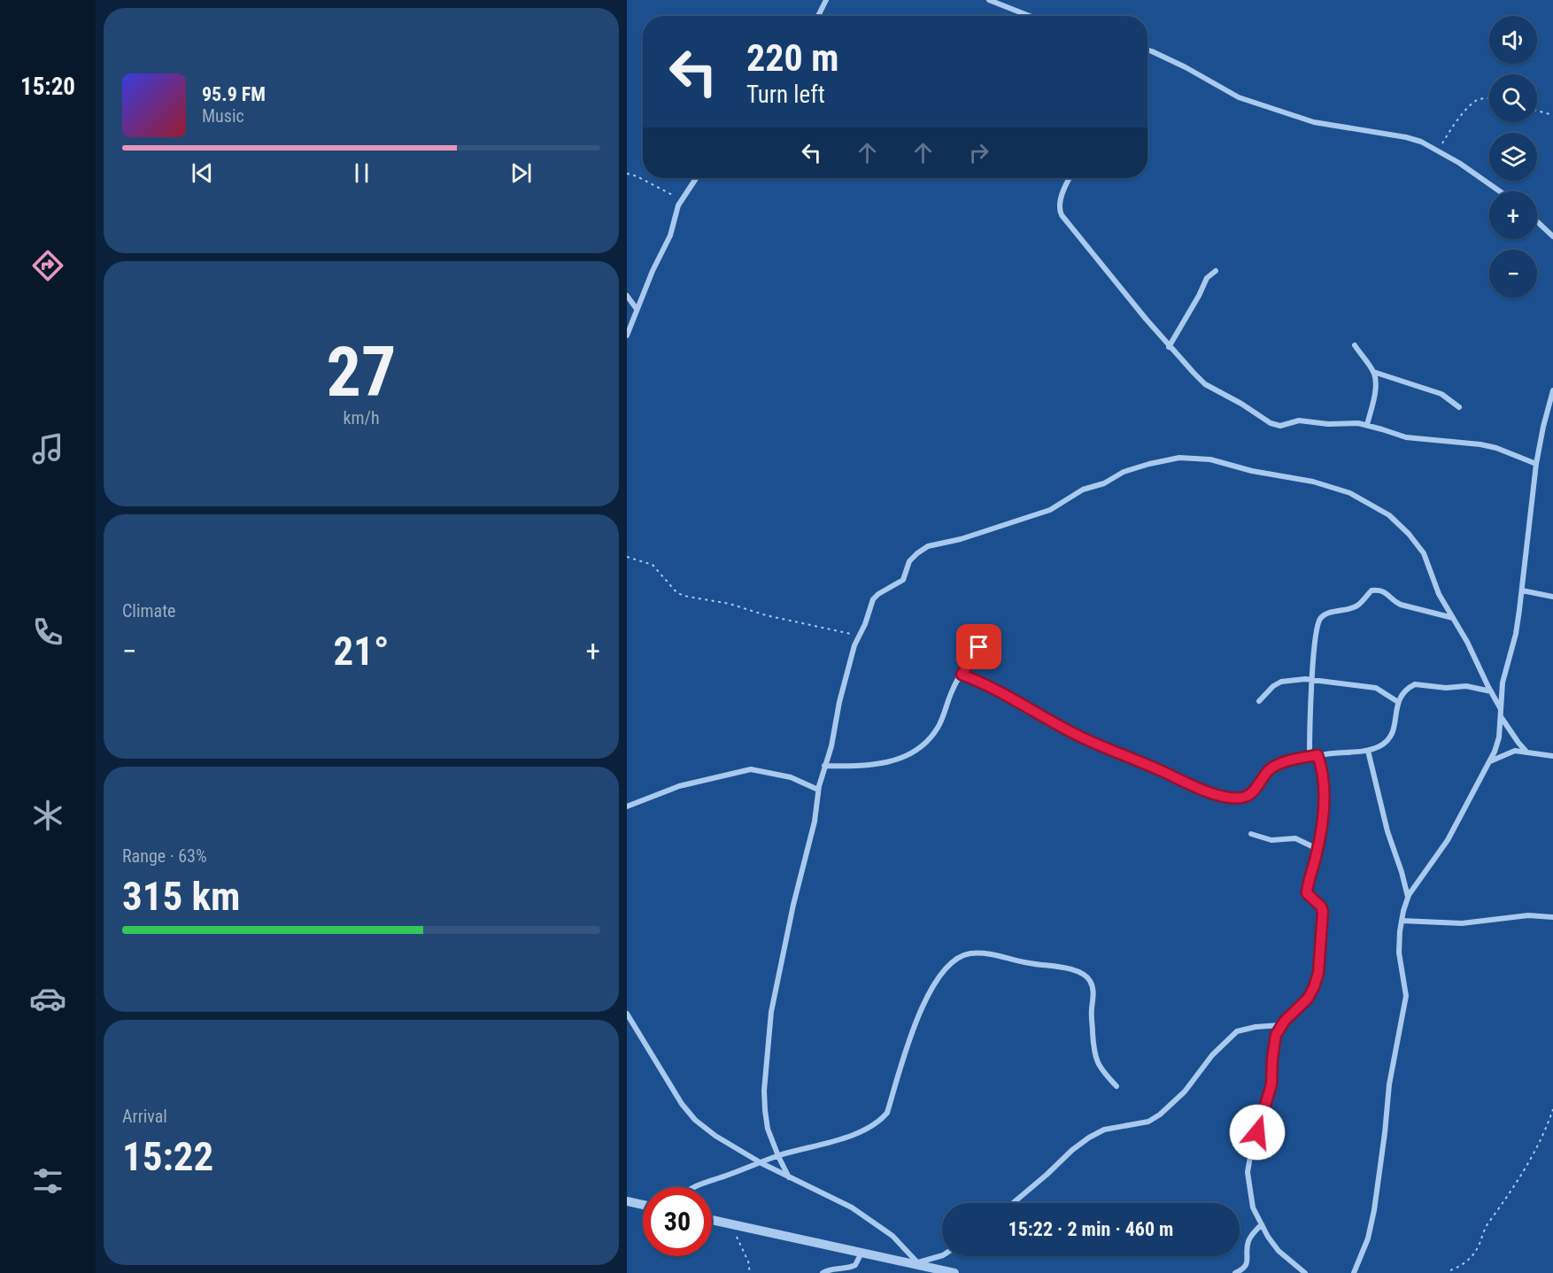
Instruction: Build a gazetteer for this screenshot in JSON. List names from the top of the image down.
{
  "page": {
    "tabs": "15:20",
    "map_buttons": ["+", "−"],
    "turn": ["220 m", "Turn left"],
    "song": ["95.9 FM", "Music"],
    "tile": [
      ["27", "km/h"],
      "Climate",
      ["Range · 63%", "315 km"],
      ["Arrival", "15:22"]
    ],
    "heat": ["−", "21°", "+"],
    "limit": "30",
    "trip": "15:22 · 2 min · 460 m"
  }
}
